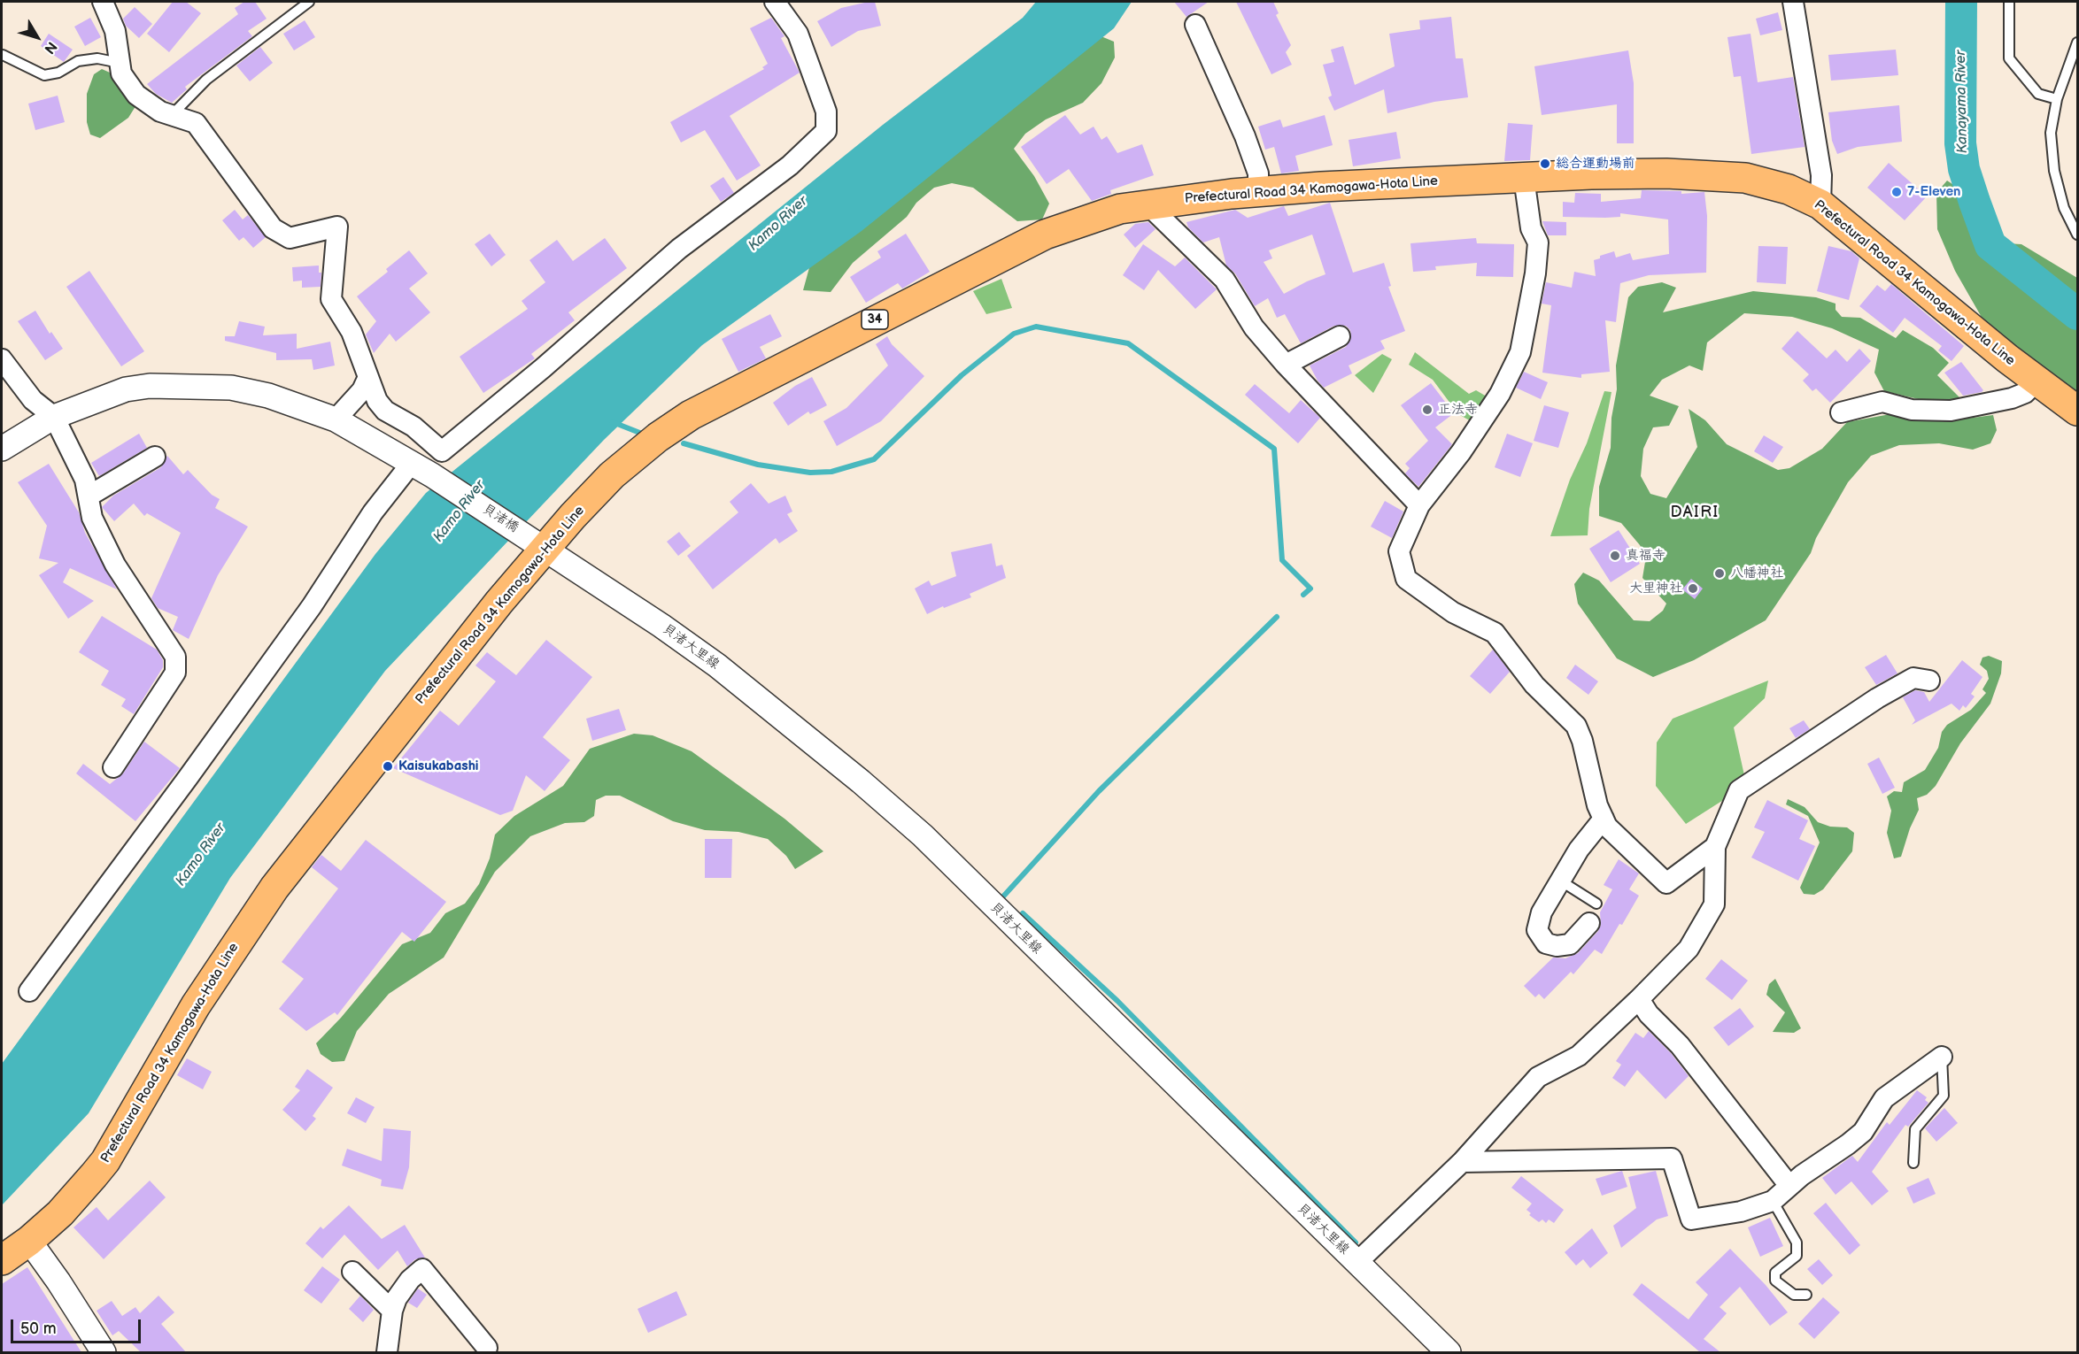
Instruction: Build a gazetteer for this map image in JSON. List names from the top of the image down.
{
  "streets": {
    "main road": ["Prefectural Road 34 Kamogawa-Hota Line", "34"],
    "street": ["貝渚橋", "貝渚大里線"]
  },
  "crossings": [
    ["Prefectural Road 34 Kamogawa-Hota Line", "貝渚橋"],
    ["Prefectural Road 34 Kamogawa-Hota Line", "貝渚大里線"],
    ["貝渚橋", "貝渚大里線"]
  ],
  "districts": ["DAIRI"],
  "water": ["Kanayama River", "Kamo River"],
  "places": [
    "総合運動場前",
    "7-Eleven",
    "正法寺",
    "真福寺",
    "八幡神社",
    "大里神社",
    "Kaisukabashi"
  ],
  "scale_bar": "50 m",
  "north": "bottom right"
}
